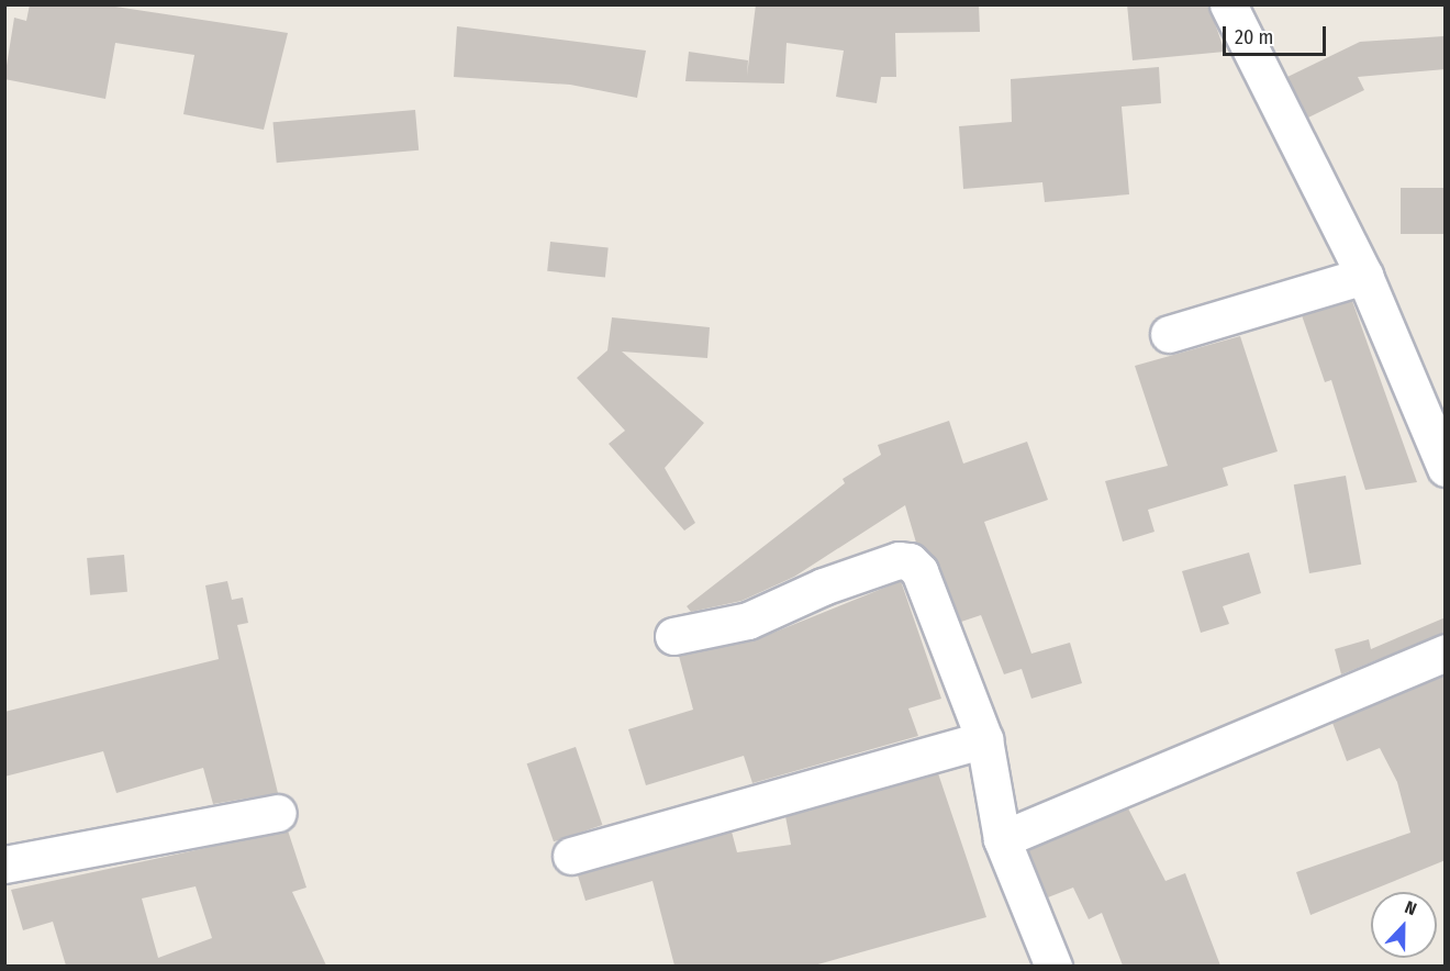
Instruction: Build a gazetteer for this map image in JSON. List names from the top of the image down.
{
  "scale_bar": "20 m",
  "north": "top"
}
